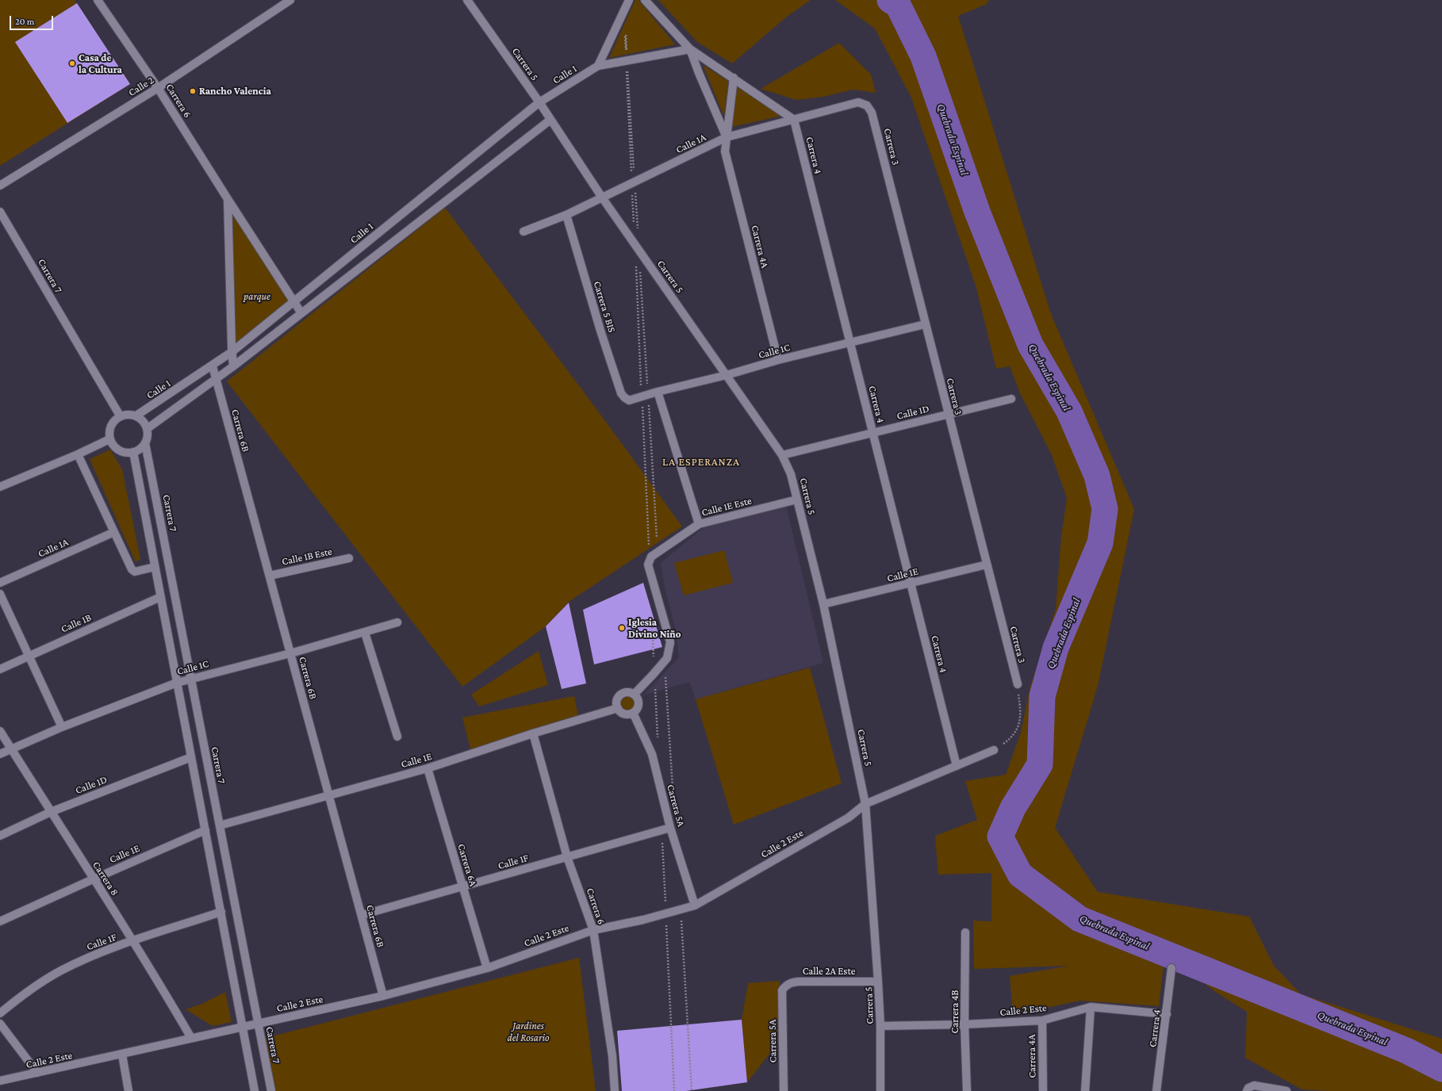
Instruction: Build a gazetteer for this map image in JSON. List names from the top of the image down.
{
  "streets": {
    "street": [
      "Carrera 5",
      "Calle 1",
      "Calle 2",
      "Carrera 6",
      "Calle 1A",
      "Carrera 3",
      "Carrera 4",
      "Carrera 4A",
      "Carrera 7",
      "Carrera 5 BIS",
      "Calle 1C",
      "Calle 1D",
      "Carrera 6B",
      "Calle 1E Este",
      "Calle 1B Este",
      "Calle 1E",
      "Calle 1B",
      "Carrera 5A",
      "Calle 2 Este",
      "Calle 1F",
      "Carrera 6A",
      "Carrera 8",
      "Calle 2A Este",
      "Carrera 4B"
    ]
  },
  "crossings": [
    ["Carrera 5", "Calle 1"],
    ["Carrera 5", "Calle 1A"],
    ["Carrera 5", "Calle 1C"],
    ["Carrera 5", "Calle 1D"],
    ["Carrera 5", "Calle 1E Este"],
    ["Carrera 5", "Calle 1E"],
    ["Carrera 5", "Calle 2 Este"],
    ["Carrera 5", "Calle 2A Este"],
    ["Calle 1", "Carrera 6"],
    ["Calle 1", "Carrera 4A"],
    ["Calle 1", "Carrera 7"],
    ["Calle 1", "Carrera 6B"],
    ["Calle 2", "Carrera 6"],
    ["Carrera 6", "Calle 1E"],
    ["Carrera 6", "Calle 2 Este"],
    ["Carrera 6", "Calle 1F"],
    ["Calle 1A", "Carrera 3"],
    ["Calle 1A", "Carrera 4"],
    ["Calle 1A", "Carrera 4A"],
    ["Calle 1A", "Carrera 5 BIS"],
    ["Carrera 3", "Calle 1C"],
    ["Carrera 3", "Calle 1D"],
    ["Carrera 3", "Calle 1E"],
    ["Carrera 4", "Calle 1C"],
    ["Carrera 4", "Calle 1D"],
    ["Carrera 4", "Calle 1E"],
    ["Carrera 4", "Calle 2 Este"],
    ["Carrera 4A", "Calle 1C"],
    ["Carrera 4A", "Calle 2 Este"],
    ["Carrera 7", "Calle 1C"],
    ["Carrera 7", "Calle 1E"],
    ["Carrera 7", "Calle 2 Este"],
    ["Carrera 5 BIS", "Calle 1C"],
    ["Calle 1C", "Carrera 6B"],
    ["Calle 1C", "Carrera 8"],
    ["Calle 1D", "Carrera 8"],
    ["Carrera 6B", "Calle 1B Este"],
    ["Carrera 6B", "Calle 1E"],
    ["Carrera 6B", "Calle 2 Este"],
    ["Carrera 6B", "Calle 1F"],
    ["Calle 1E Este", "Calle 1E"],
    ["Calle 1E Este", "Carrera 5A"],
    ["Calle 1E", "Carrera 5A"],
    ["Calle 1E", "Carrera 6A"],
    ["Calle 1E", "Carrera 8"],
    ["Carrera 5A", "Calle 2 Este"],
    ["Carrera 5A", "Calle 1F"],
    ["Carrera 5A", "Calle 2A Este"],
    ["Calle 2 Este", "Carrera 6A"],
    ["Calle 2 Este", "Carrera 8"],
    ["Calle 2 Este", "Carrera 4B"],
    ["Calle 1F", "Carrera 6A"],
    ["Calle 1F", "Carrera 8"]
  ],
  "districts": ["LA ESPERANZA"],
  "water": ["Quebrada Espinal"],
  "parks": ["parque", "Jardines del Rosario"],
  "places": ["Casa de la Cultura", "Rancho Valencia", "Iglesia Divino Niño"],
  "scale_bar": "20 m"
}
